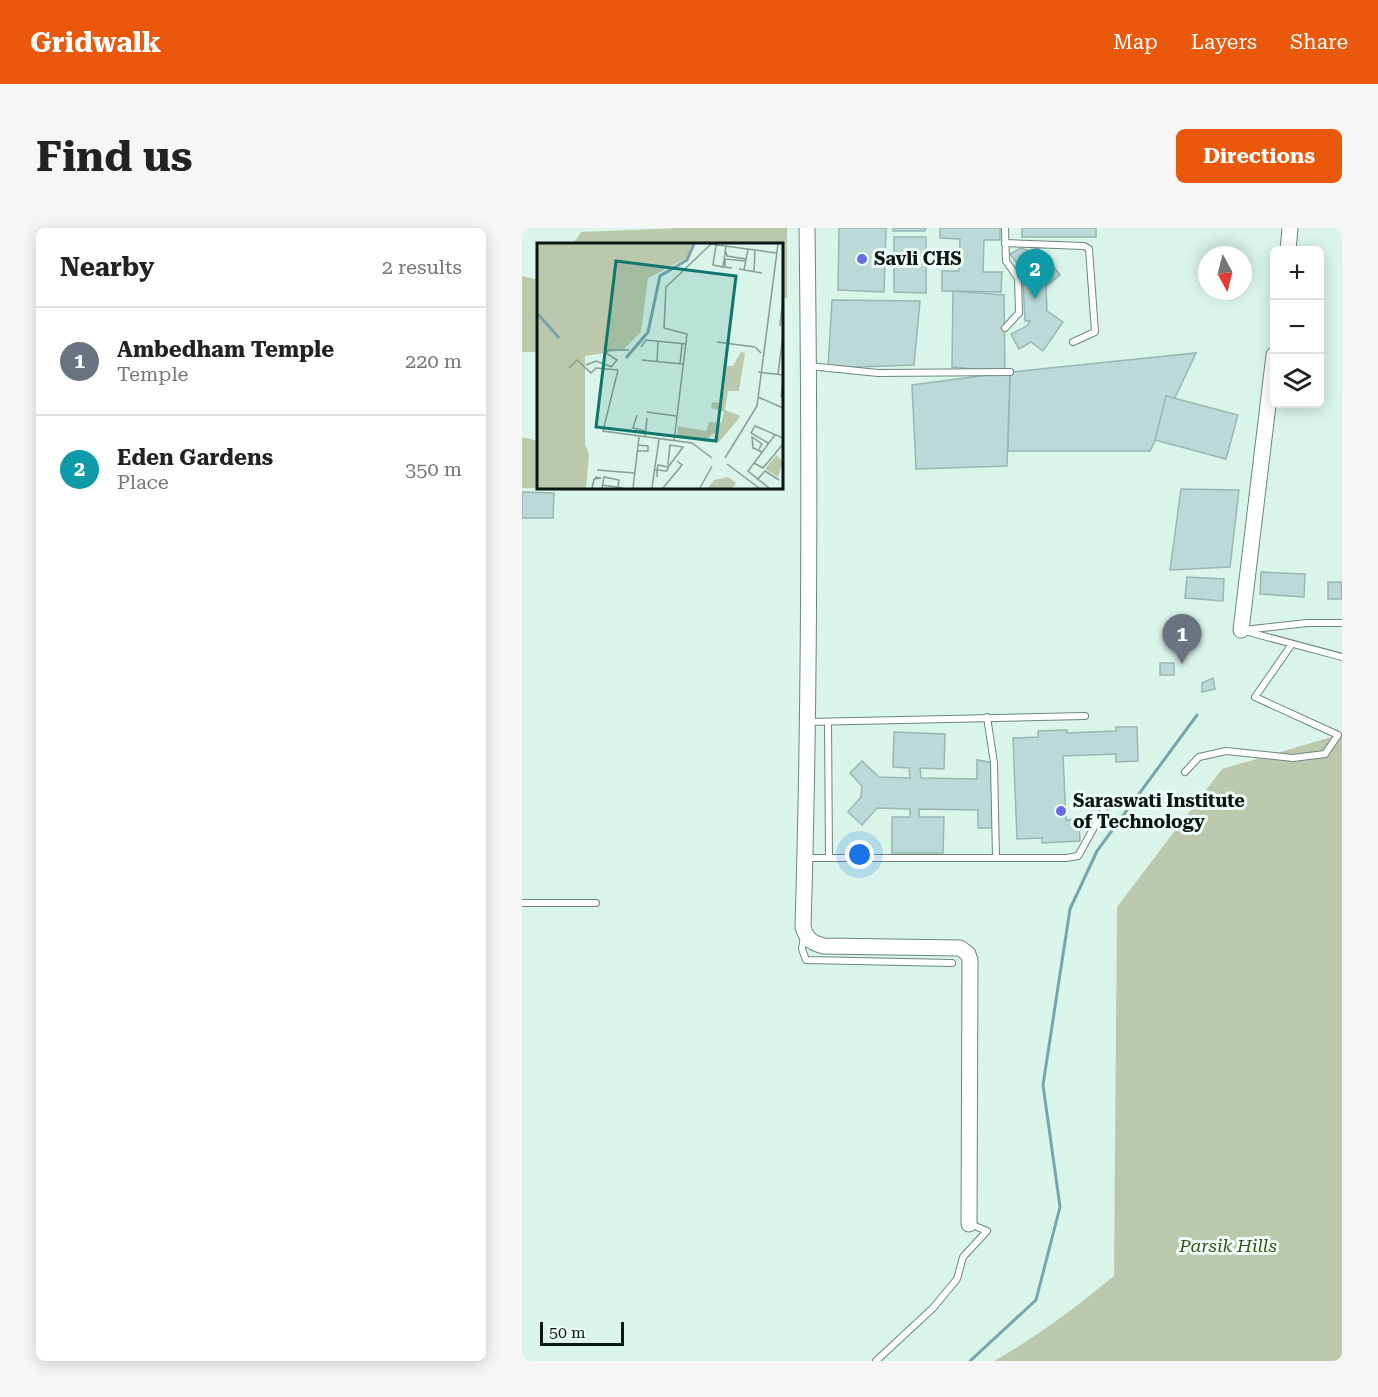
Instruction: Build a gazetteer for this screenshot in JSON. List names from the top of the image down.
{
  "parks": ["Parsik Hills"],
  "places": ["Savli CHS", "Saraswati Institute of Technology"],
  "scale_bar": "50 m",
  "north": "bottom",
  "page": {
    "header": "Gridwalk",
    "nav": ["Map", "Layers", "Share"],
    "buttons": "Directions",
    "title": "Find us",
    "heading": ["Nearby", "2 results"],
    "map_buttons": ["+", "−"],
    "pins": ["2", "1"],
    "list": [
      {
        "mark": "1",
        "name": "Ambedham Temple",
        "note": "Temple",
        "value": "220 m"
      },
      {
        "mark": "2",
        "name": "Eden Gardens",
        "note": "Place",
        "value": "350 m"
      }
    ],
    "scale": "50 m"
  }
}
